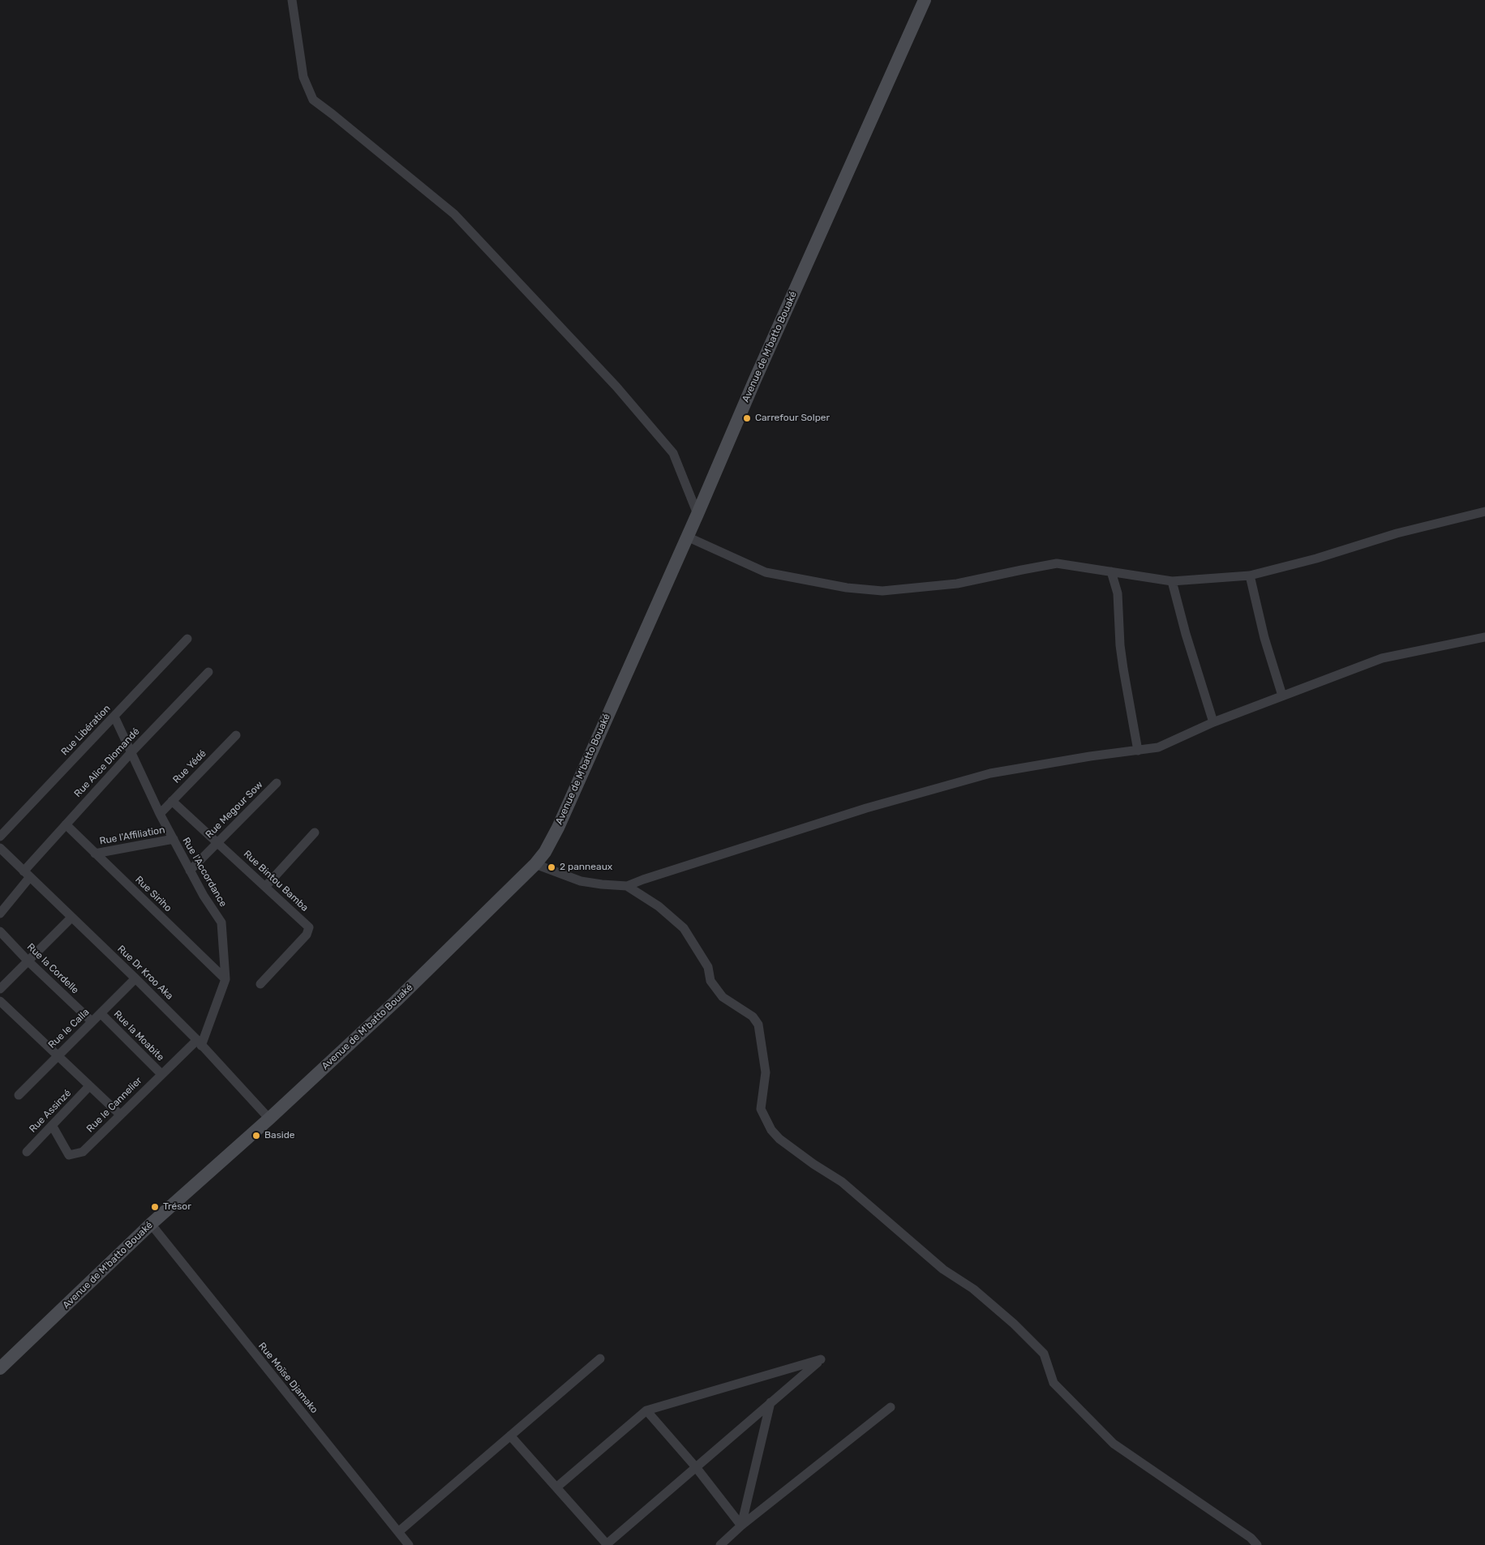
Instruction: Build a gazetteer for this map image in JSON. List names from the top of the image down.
{
  "streets": {
    "street": [
      "Avenue de M'batto Bouaké",
      "Rue Libération",
      "Rue Alice Diomandé",
      "Rue Yédé",
      "Rue Megour Sow",
      "Rue l'Affiliation",
      "Rue l'Accordance",
      "Rue Bintou Bamba",
      "Rue Siriho",
      "Rue la Cordelle",
      "Rue Dr Kroo Aka",
      "Rue le Calla",
      "Rue la Moabite",
      "Rue le Cannelier",
      "Rue Assinzé",
      "Rue Moïse Djamako"
    ]
  },
  "crossings": [
    ["Avenue de M'batto Bouaké", "Rue Dr Kroo Aka"],
    ["Avenue de M'batto Bouaké", "Rue Moïse Djamako"],
    ["Rue Libération", "Rue l'Accordance"],
    ["Rue Alice Diomandé", "Rue l'Accordance"],
    ["Rue Alice Diomandé", "Rue Siriho"],
    ["Rue Alice Diomandé", "Rue Dr Kroo Aka"],
    ["Rue Yédé", "Rue l'Accordance"],
    ["Rue Yédé", "Rue Bintou Bamba"],
    ["Rue Megour Sow", "Rue l'Accordance"],
    ["Rue Megour Sow", "Rue Bintou Bamba"],
    ["Rue l'Affiliation", "Rue l'Accordance"],
    ["Rue l'Affiliation", "Rue Siriho"],
    ["Rue l'Accordance", "Rue Siriho"],
    ["Rue l'Accordance", "Rue Dr Kroo Aka"],
    ["Rue l'Accordance", "Rue le Cannelier"],
    ["Rue la Cordelle", "Rue le Calla"],
    ["Rue Dr Kroo Aka", "Rue le Calla"],
    ["Rue Dr Kroo Aka", "Rue le Cannelier"],
    ["Rue le Calla", "Rue la Moabite"],
    ["Rue la Moabite", "Rue le Cannelier"],
    ["Rue le Cannelier", "Rue Assinzé"]
  ],
  "places": [
    "Carrefour Solper",
    "2 panneaux",
    "Baside",
    "Trésor"
  ]
}
